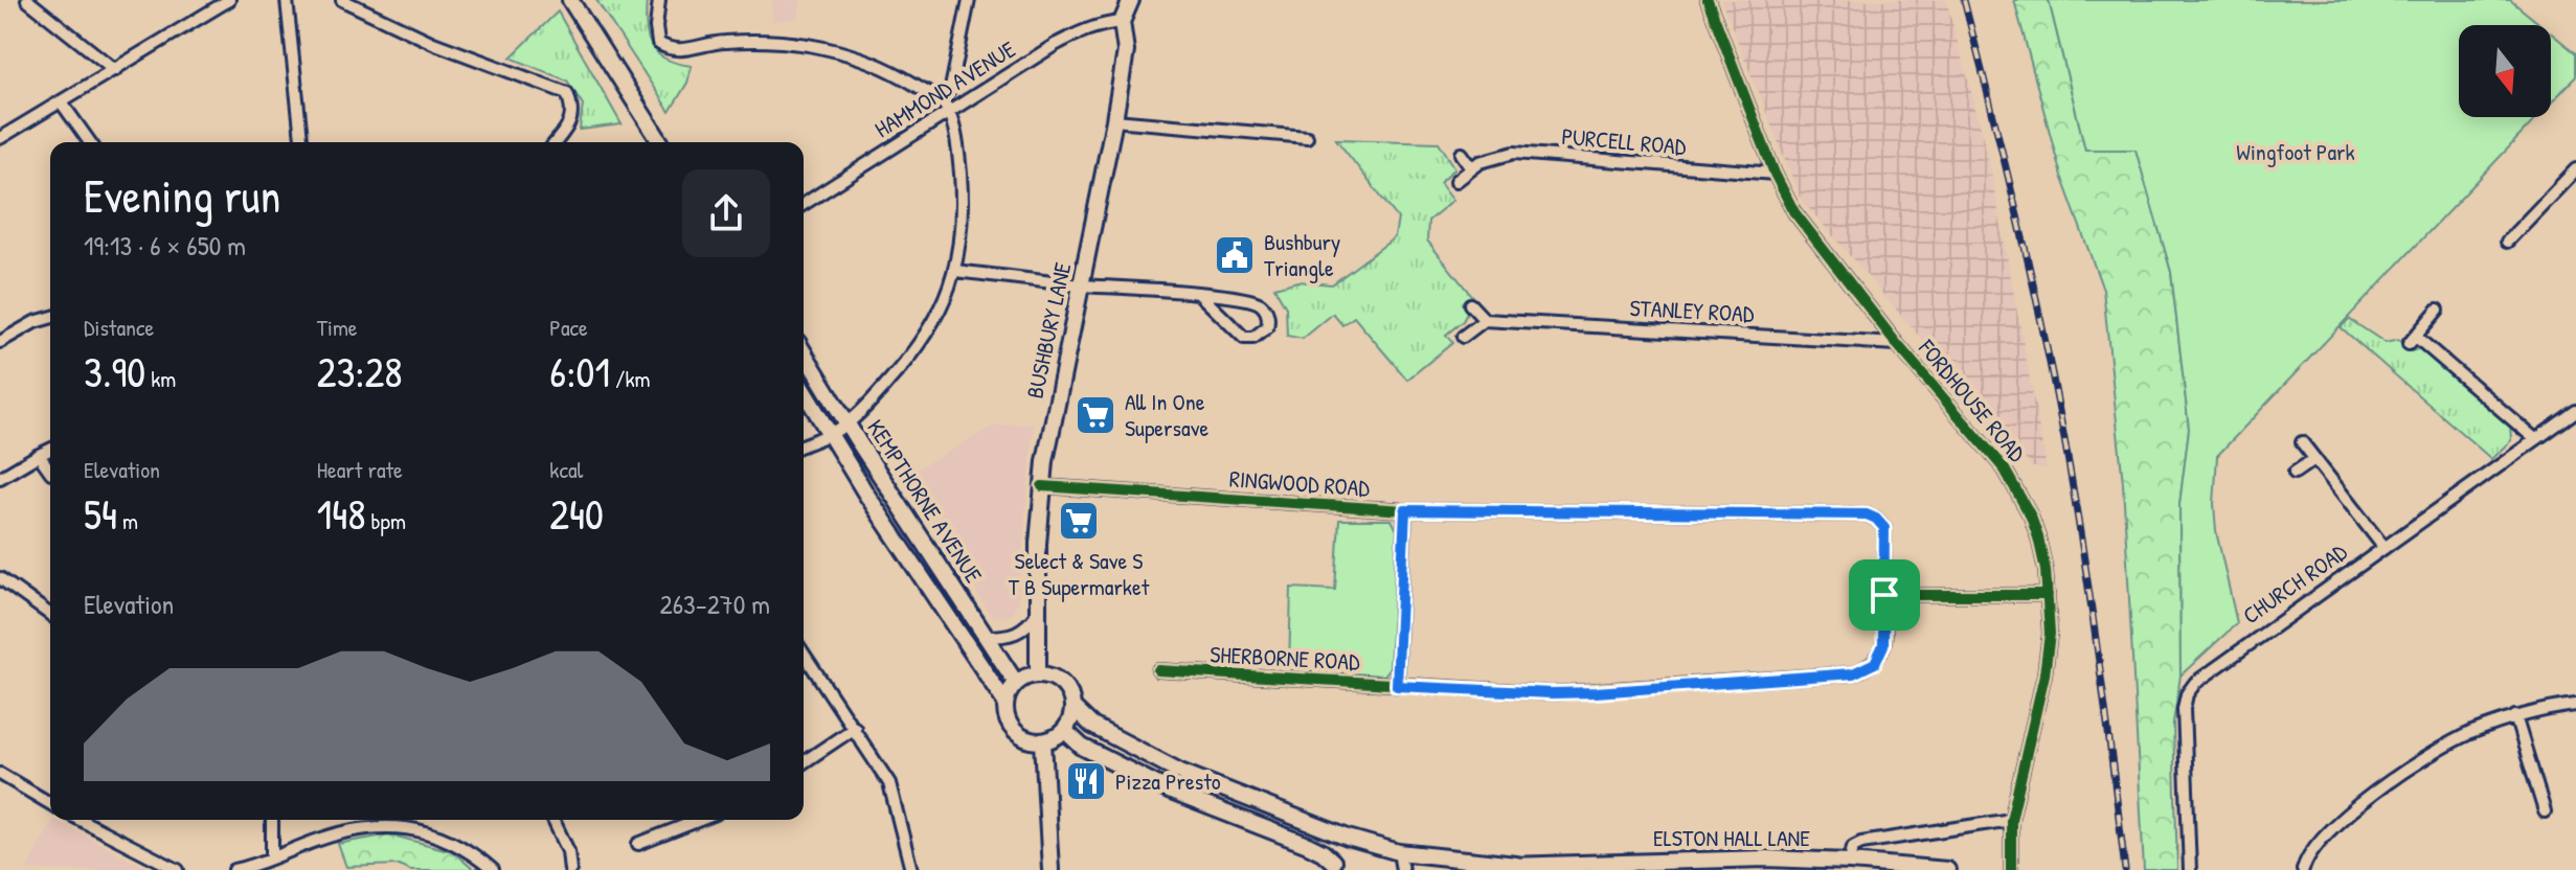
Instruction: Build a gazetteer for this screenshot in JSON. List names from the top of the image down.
{
  "streets": {
    "street": [
      "HAMMOND AVENUE",
      "PURCELL ROAD",
      "STANLEY ROAD",
      "BUSHBURY LANE",
      "FORDHOUSE ROAD",
      "RINGWOOD ROAD",
      "KEMPTHORNE AVENUE",
      "CHURCH ROAD",
      "SHERBORNE ROAD",
      "ELSTON HALL LANE"
    ]
  },
  "crossings": [
    ["HAMMOND AVENUE", "BUSHBURY LANE"],
    ["PURCELL ROAD", "FORDHOUSE ROAD"],
    ["STANLEY ROAD", "FORDHOUSE ROAD"],
    ["BUSHBURY LANE", "RINGWOOD ROAD"],
    ["BUSHBURY LANE", "KEMPTHORNE AVENUE"],
    ["BUSHBURY LANE", "ELSTON HALL LANE"],
    ["RINGWOOD ROAD", "SHERBORNE ROAD"],
    ["KEMPTHORNE AVENUE", "ELSTON HALL LANE"]
  ],
  "parks": ["Wingfoot Park"],
  "places": {
    "public building": ["Bushbury Triangle"],
    "supermarket": ["All In One Supersave", "Select & Save S T B Supermarket"],
    "restaurant": ["Pizza Presto"]
  },
  "north": "bottom",
  "page": {
    "heading": ["Evening run", "19:13 · 6 × 650 m"],
    "stats": [
      ["Distance", "3.90 km"],
      ["Time", "23:28"],
      ["Pace", "6:01 /km"],
      ["Elevation", "54 m"],
      ["Heart rate", "148 bpm"],
      ["kcal", "240"]
    ],
    "chart": ["Elevation", "263–270 m"]
  }
}
